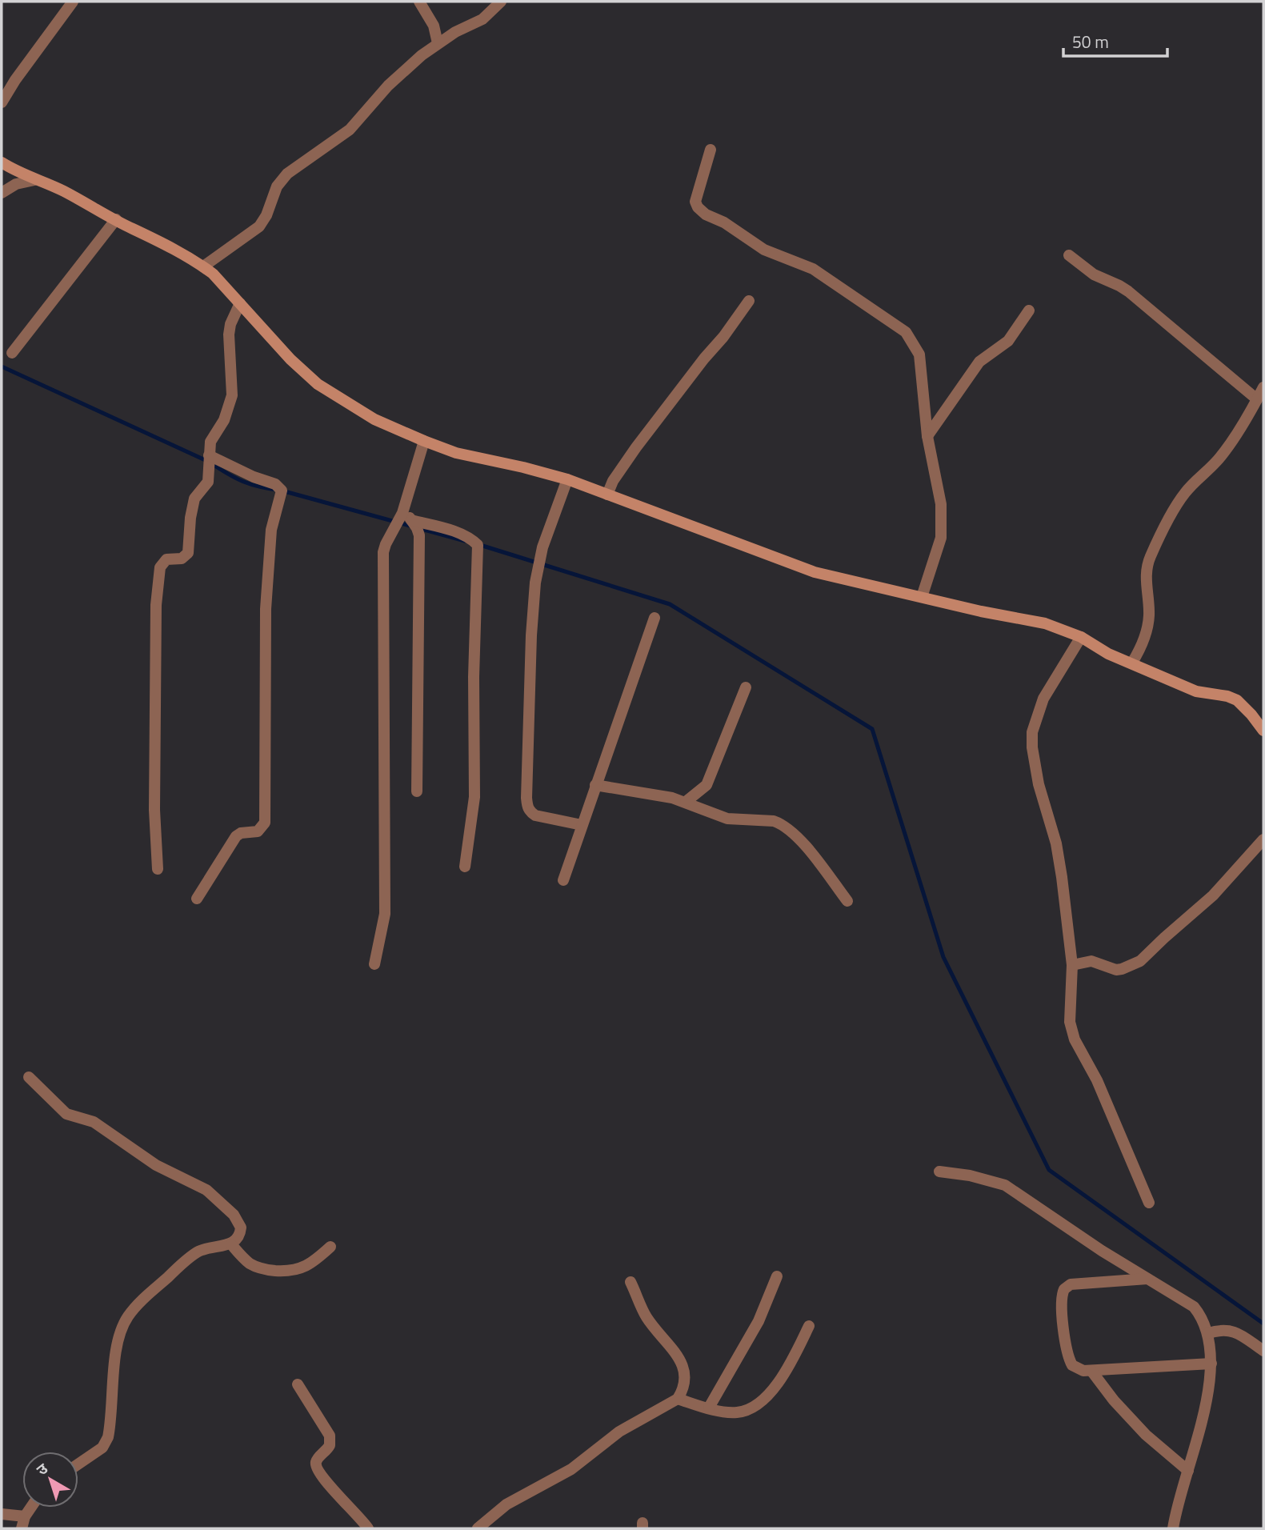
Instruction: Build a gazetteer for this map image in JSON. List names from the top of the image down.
{
  "scale_bar": "50 m",
  "north": "top left"
}
